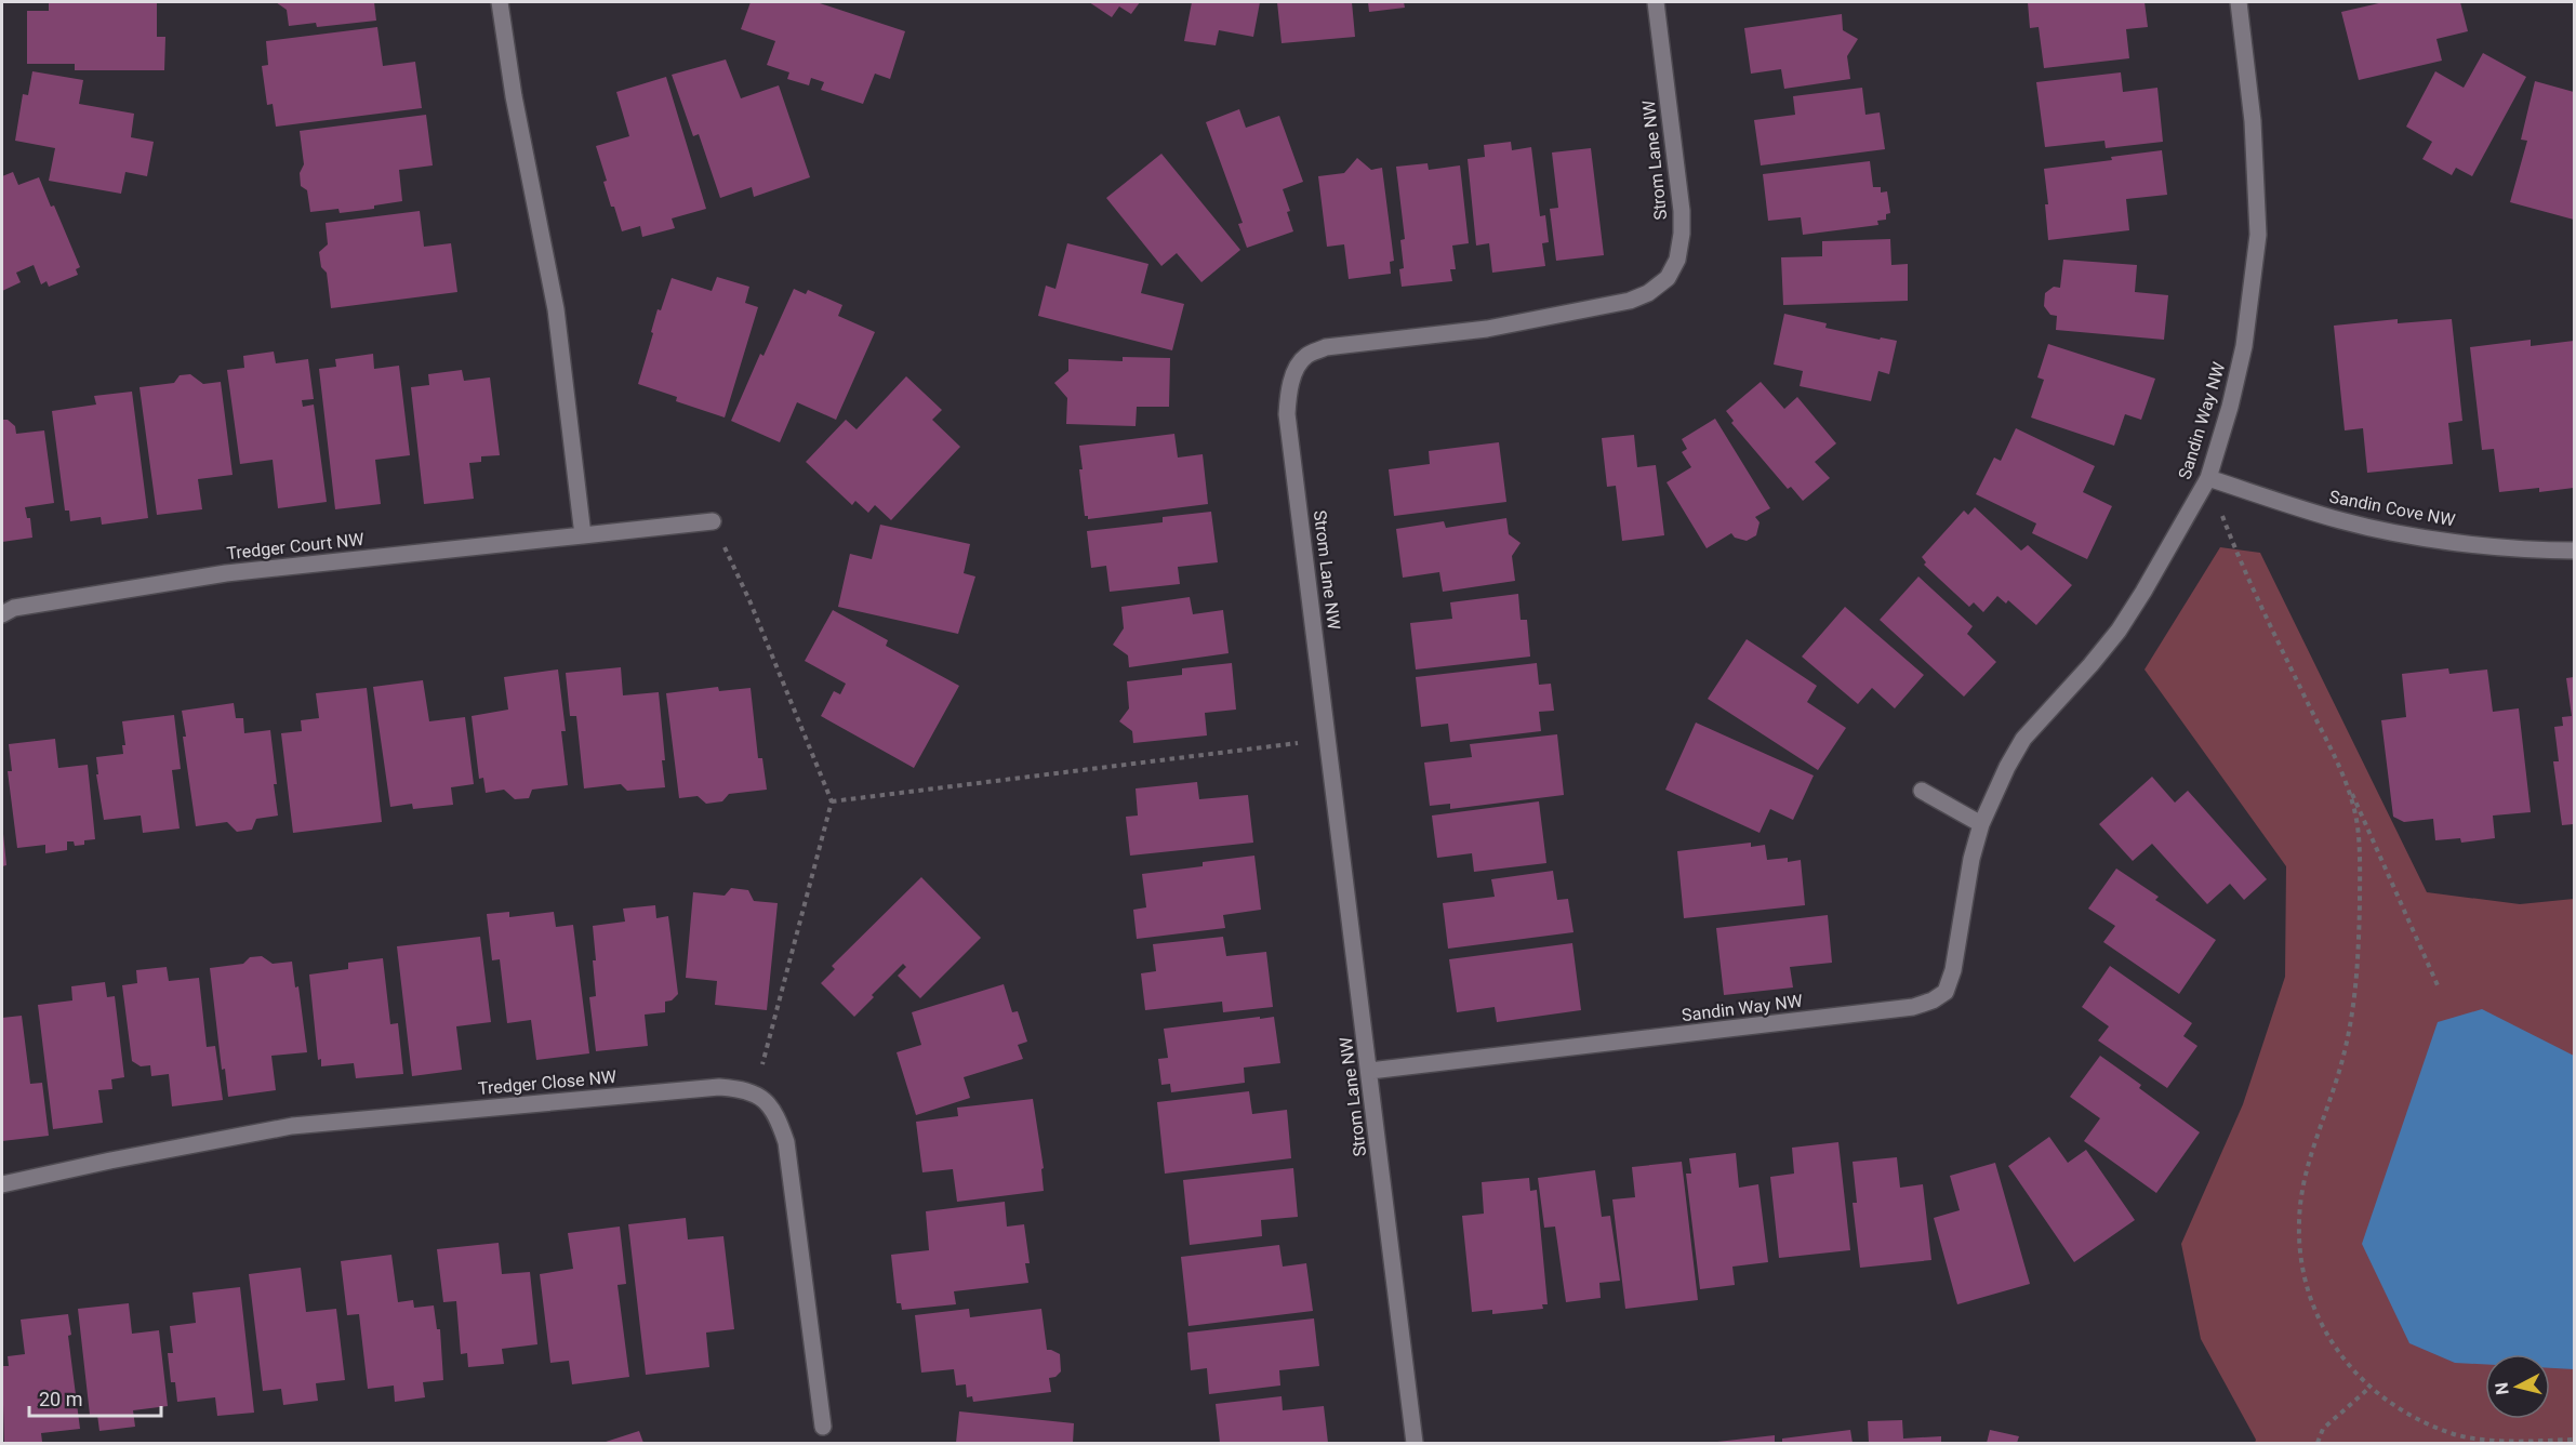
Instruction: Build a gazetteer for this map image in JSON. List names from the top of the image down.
{
  "streets": {
    "street": [
      "Strom Lane NW",
      "Sandin Way NW",
      "Sandin Cove NW",
      "Tredger Court NW",
      "Tredger Close NW"
    ]
  },
  "crossings": [
    ["Strom Lane NW", "Sandin Way NW"],
    ["Sandin Way NW", "Sandin Cove NW"]
  ],
  "scale_bar": "20 m",
  "north": "left"
}
